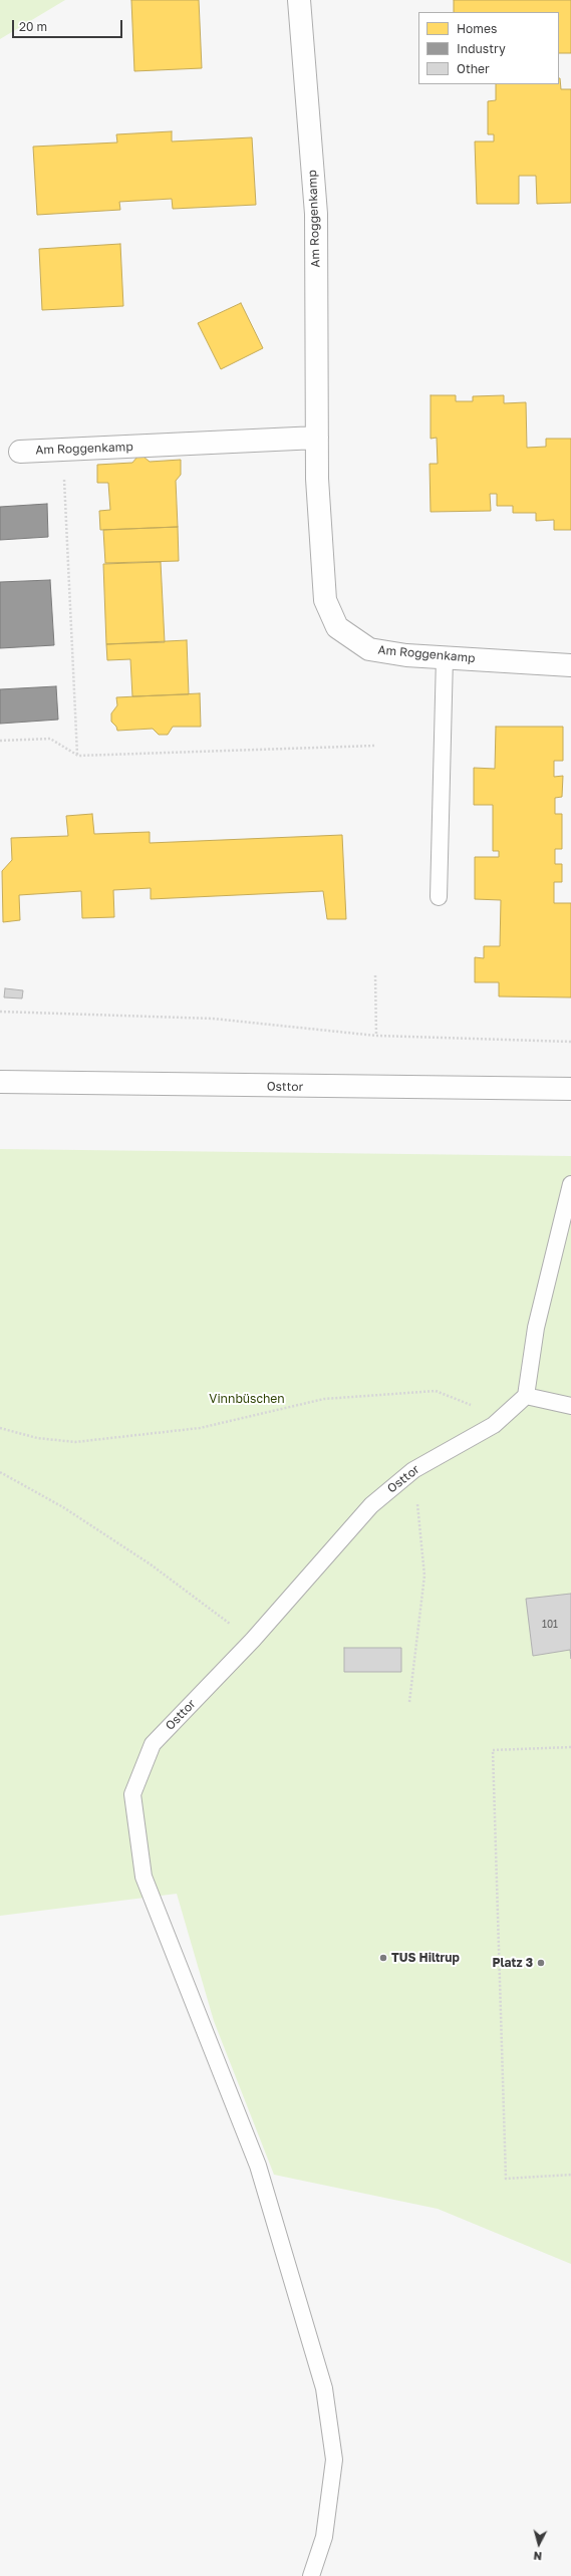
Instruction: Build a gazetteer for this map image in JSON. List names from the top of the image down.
{
  "streets": {
    "street": ["Am Roggenkamp", "Osttor"]
  },
  "parks": ["Vinnbüschen"],
  "places": ["TUS Hiltrup", "Platz 3"],
  "house_numbers": ["101"],
  "legend": ["Homes", "Industry", "Other"],
  "scale_bar": "20 m",
  "north": "bottom"
}
